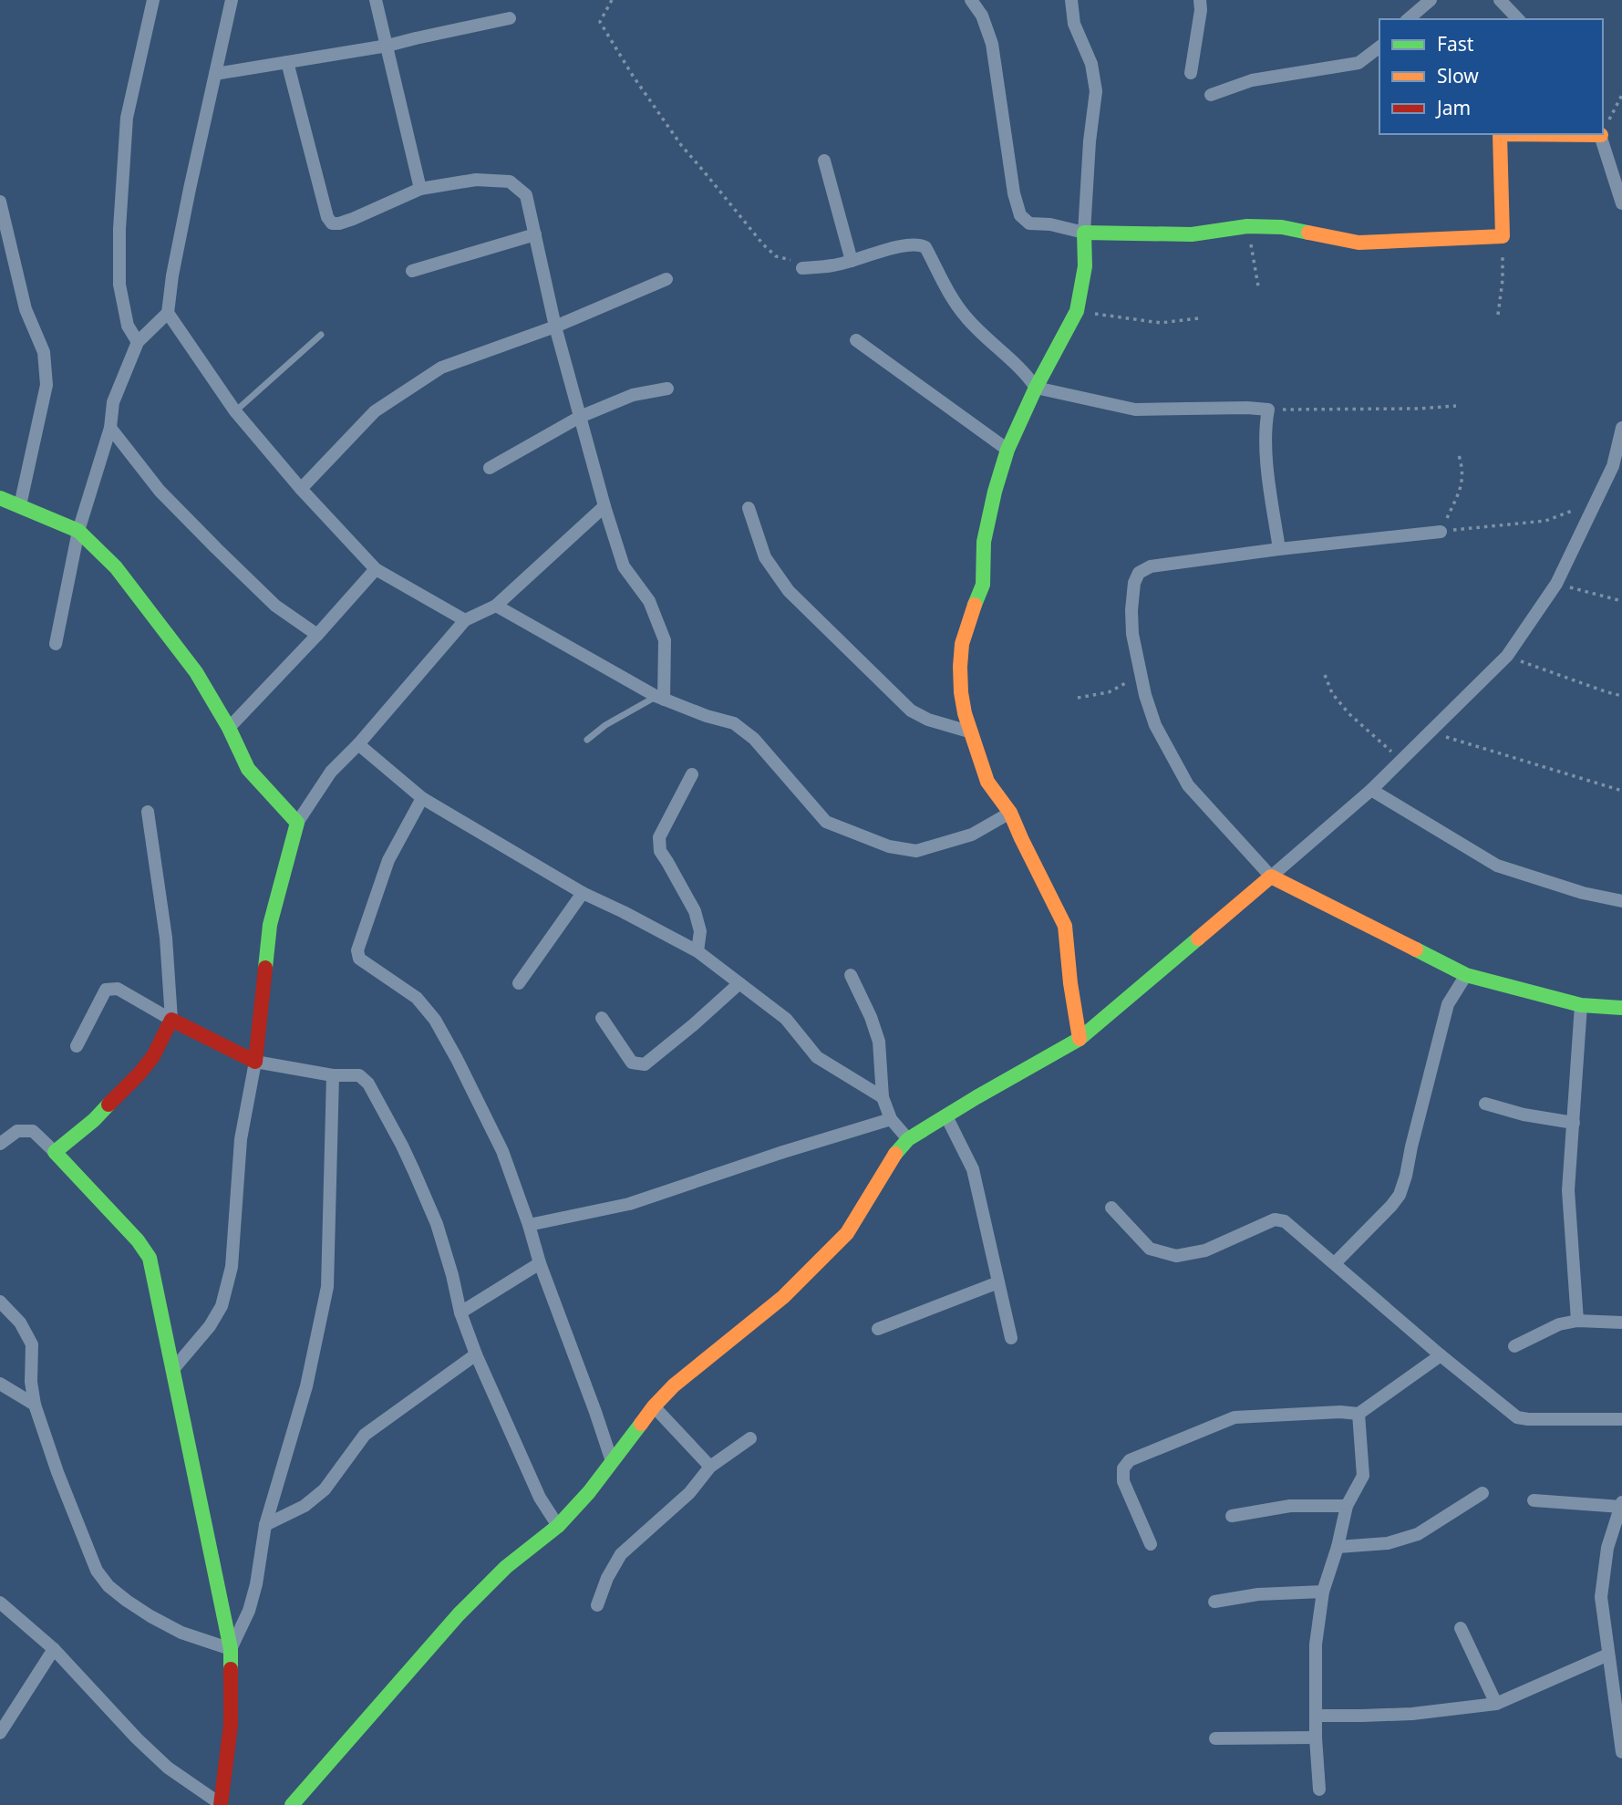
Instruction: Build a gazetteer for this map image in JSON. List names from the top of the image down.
{
  "legend": ["Fast", "Slow", "Jam"]
}
